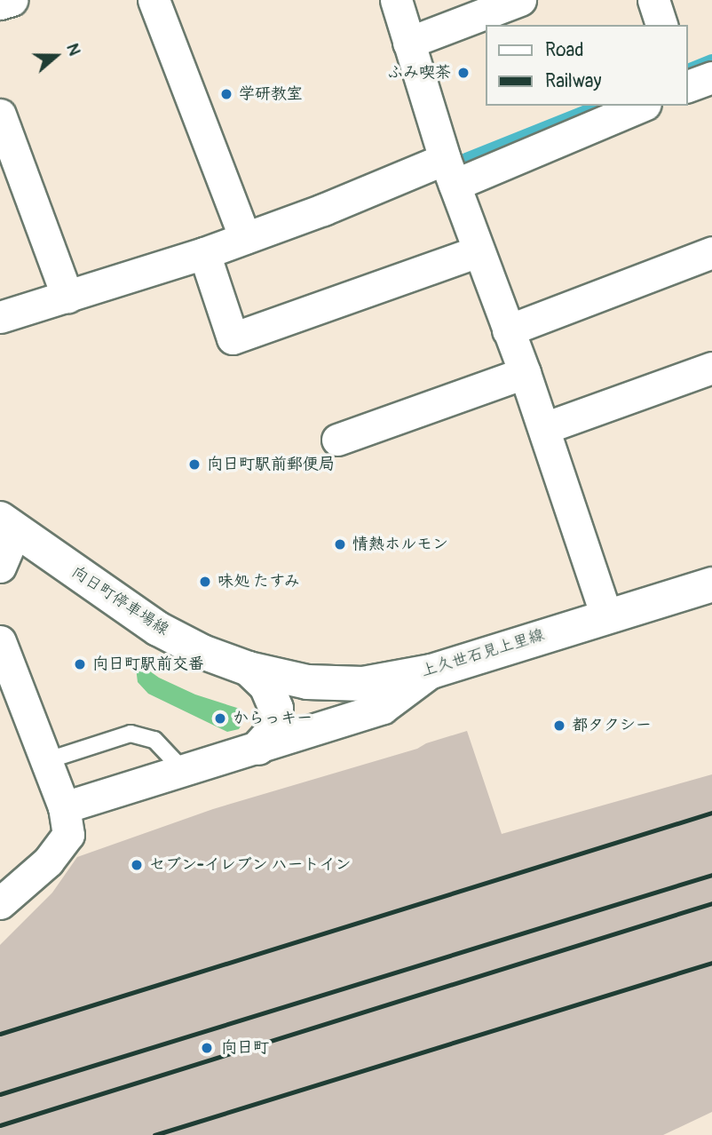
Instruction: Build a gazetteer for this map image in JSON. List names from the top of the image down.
{
  "streets": {
    "main road": ["向日町停車場線", "上久世石見上里線"]
  },
  "crossings": [
    ["向日町停車場線", "上久世石見上里線"]
  ],
  "places": [
    "ふみ喫茶",
    "学研教室",
    "向日町駅前郵便局",
    "情熱ホルモン",
    "味処 たすみ",
    "向日町駅前交番",
    "からっキー",
    "都タクシー",
    "セブン-イレブン ハートイン",
    "向日町"
  ],
  "legend": ["Road", "Railway"],
  "north": "right"
}
